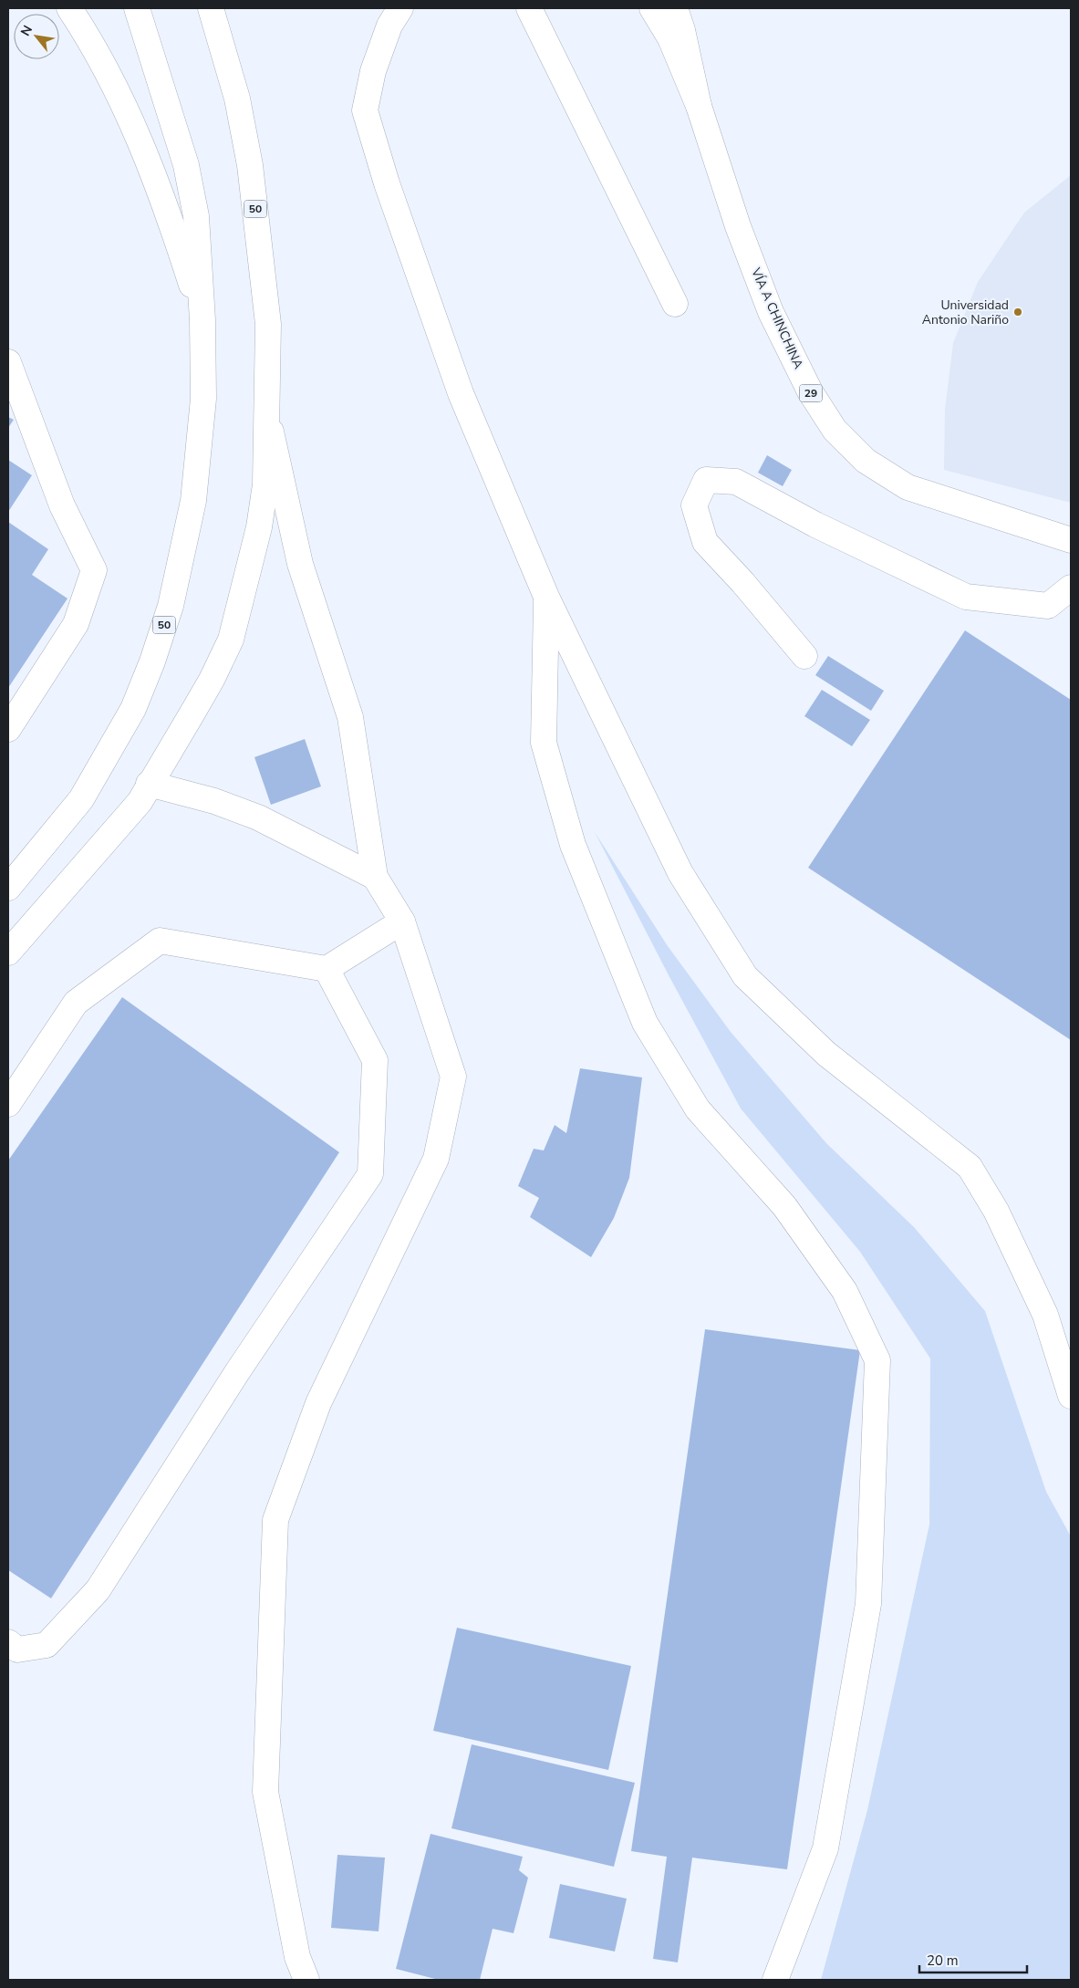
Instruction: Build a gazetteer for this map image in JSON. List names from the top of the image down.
{
  "streets": {
    "main road": ["50", "VÍA A CHINCHINA", "29"]
  },
  "places": ["Universidad Antonio Nariño"],
  "scale_bar": "20 m",
  "north": "top left"
}
